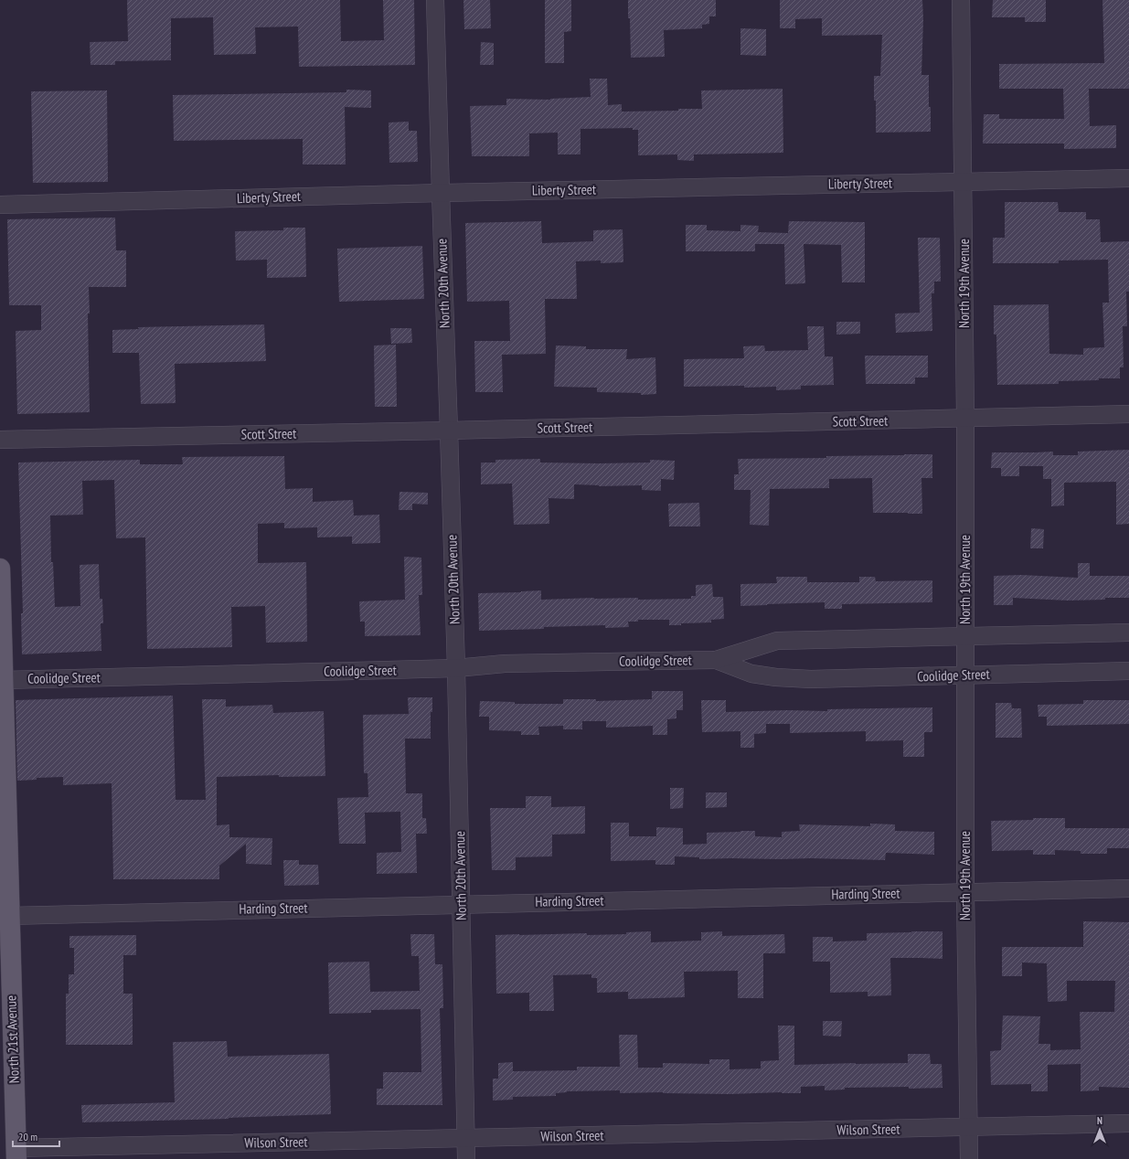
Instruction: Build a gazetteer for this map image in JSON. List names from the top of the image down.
{
  "streets": {
    "main road": ["North 21st Avenue"],
    "street": [
      "Liberty Street",
      "North 20th Avenue",
      "North 19th Avenue",
      "Scott Street",
      "Coolidge Street",
      "Harding Street",
      "Wilson Street"
    ]
  },
  "crossings": [
    ["Liberty Street", "North 20th Avenue"],
    ["Liberty Street", "North 19th Avenue"],
    ["North 20th Avenue", "Scott Street"],
    ["North 20th Avenue", "Coolidge Street"],
    ["North 20th Avenue", "Harding Street"],
    ["North 20th Avenue", "Wilson Street"],
    ["North 19th Avenue", "Scott Street"],
    ["North 19th Avenue", "Coolidge Street"],
    ["North 19th Avenue", "Harding Street"],
    ["North 19th Avenue", "Wilson Street"],
    ["Coolidge Street", "North 21st Avenue"],
    ["Harding Street", "North 21st Avenue"],
    ["North 21st Avenue", "Wilson Street"]
  ],
  "scale_bar": "20 m",
  "north": "top"
}
